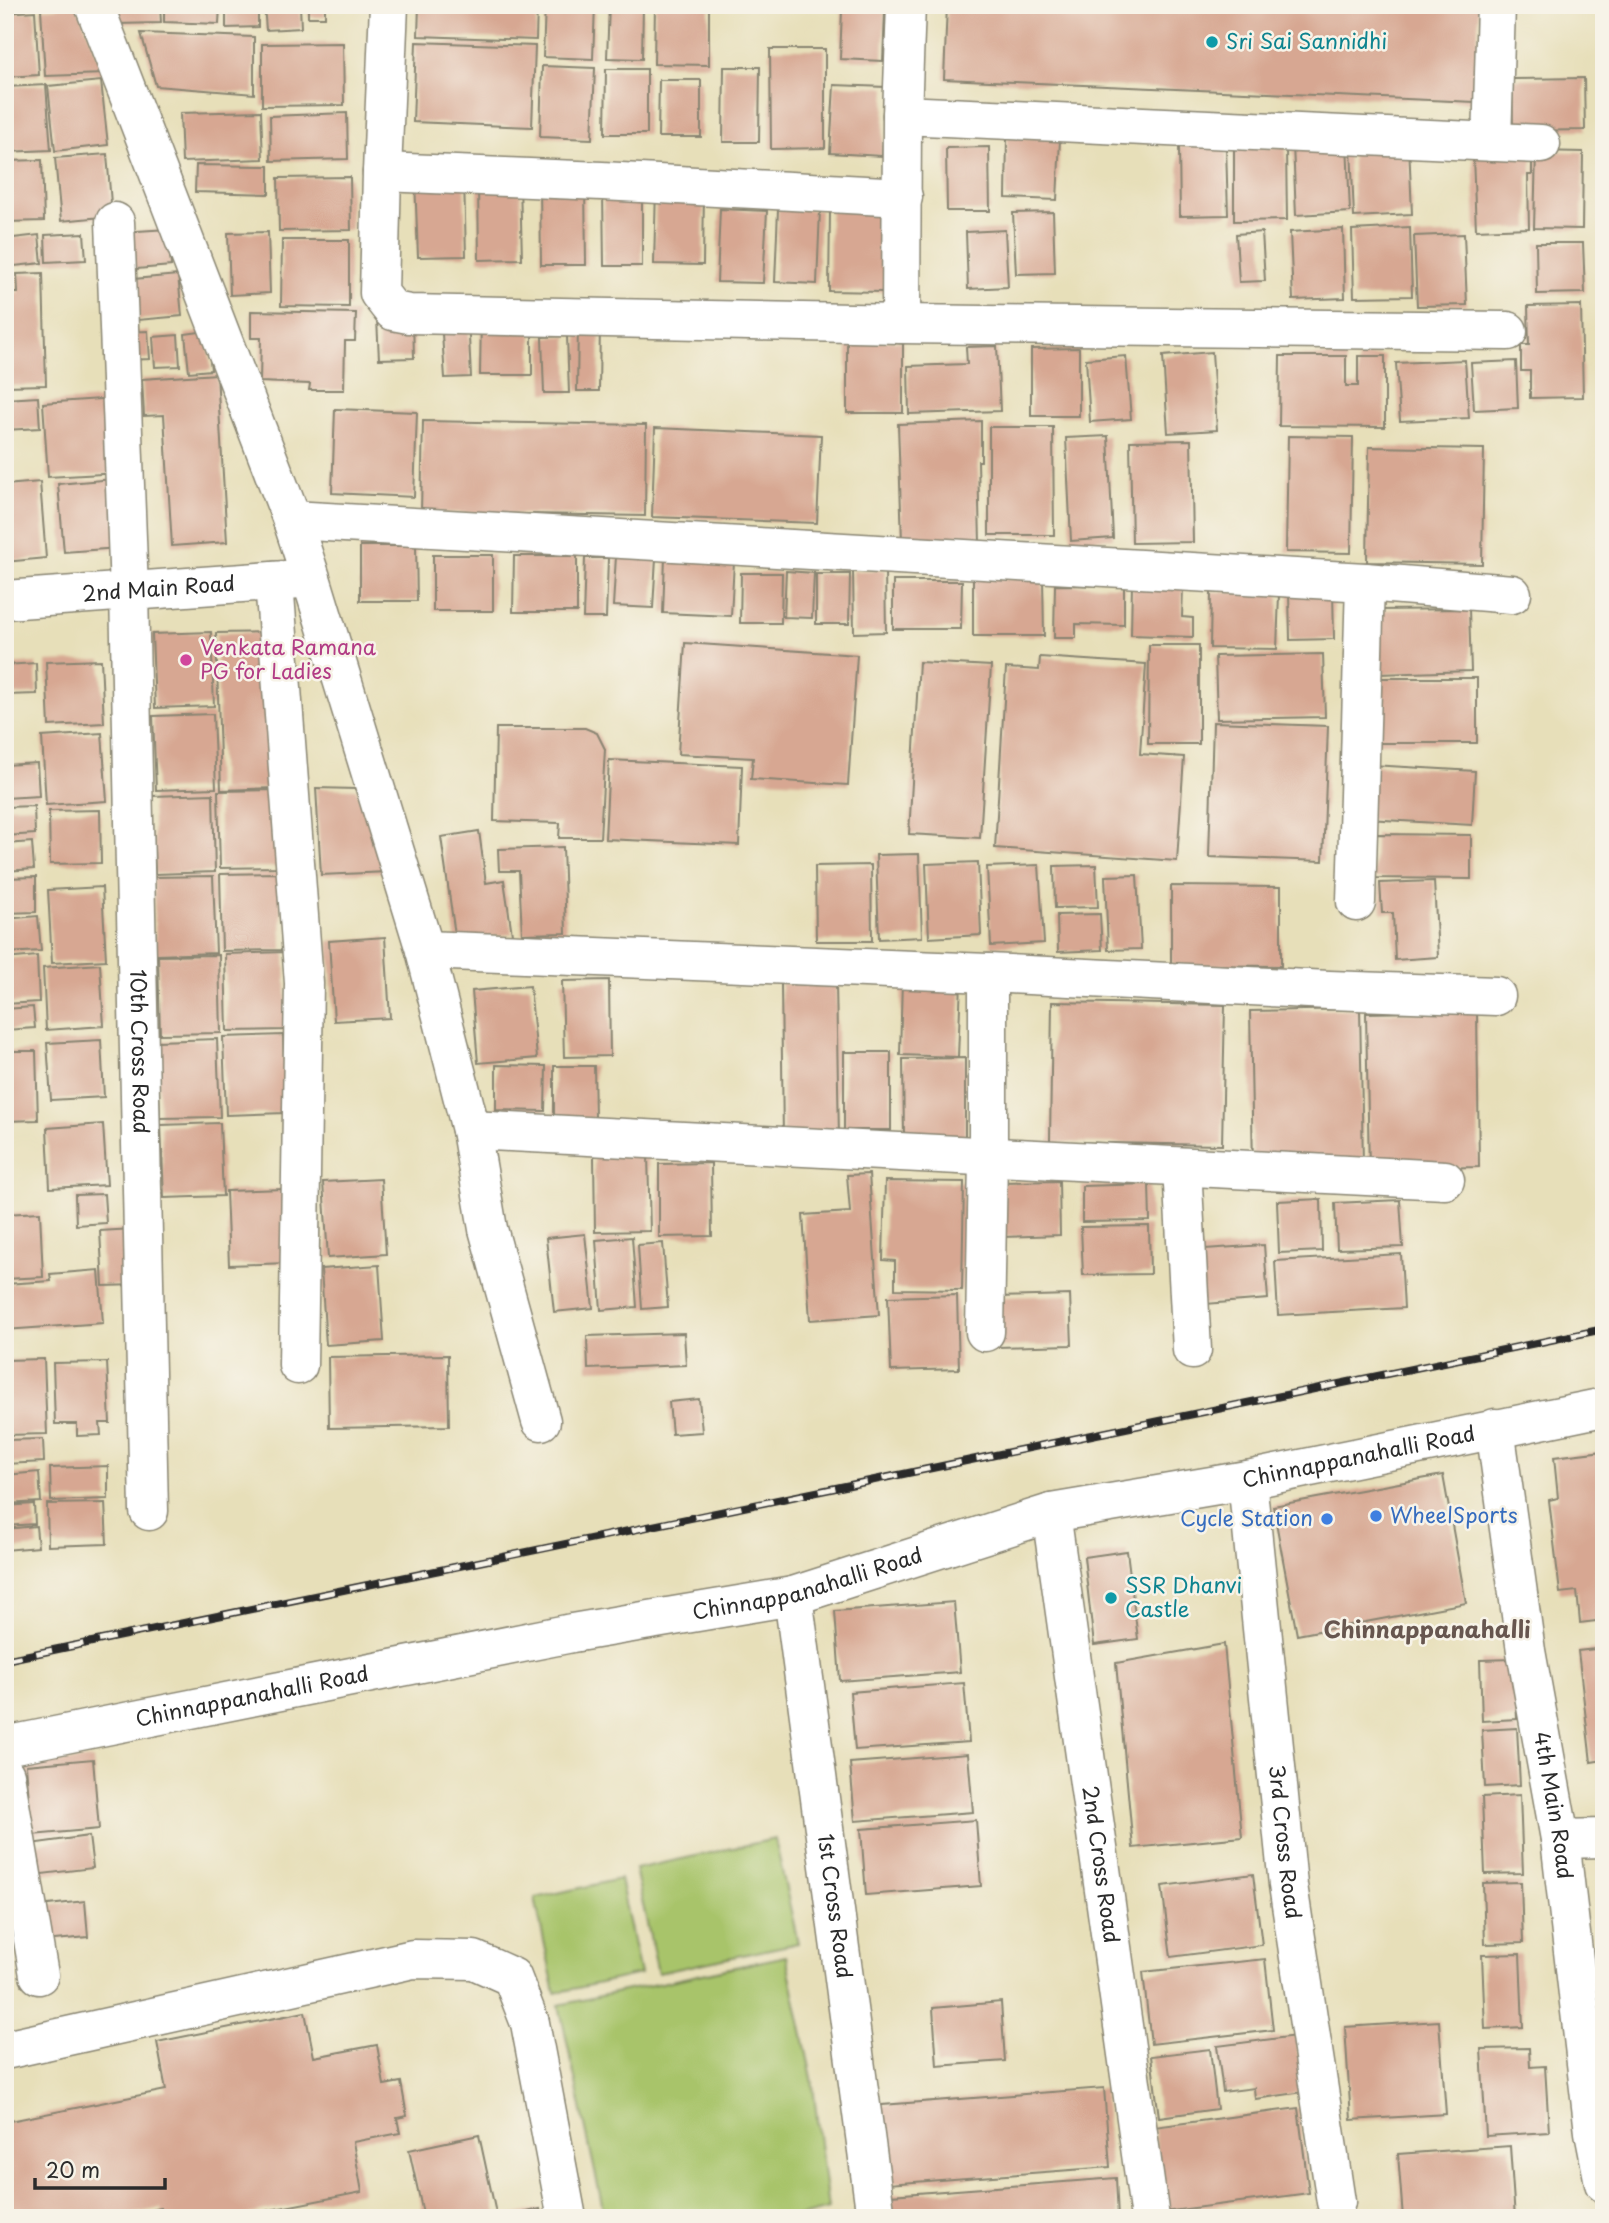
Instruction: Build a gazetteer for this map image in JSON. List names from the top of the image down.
{
  "streets": {
    "street": [
      "2nd Main Road",
      "10th Cross Road",
      "Chinnappanahalli Road",
      "4th Main Road",
      "3rd Cross Road",
      "2nd Cross Road",
      "1st Cross Road"
    ]
  },
  "crossings": [
    ["2nd Main Road", "10th Cross Road"],
    ["Chinnappanahalli Road", "4th Main Road"],
    ["Chinnappanahalli Road", "3rd Cross Road"],
    ["Chinnappanahalli Road", "2nd Cross Road"],
    ["Chinnappanahalli Road", "1st Cross Road"]
  ],
  "districts": ["Chinnappanahalli"],
  "places": [
    "Sri Sai Sannidhi",
    "Venkata Ramana PG for Ladies",
    "WheelSports",
    "Cycle Station",
    "SSR Dhanvi Castle"
  ],
  "scale_bar": "20 m"
}
